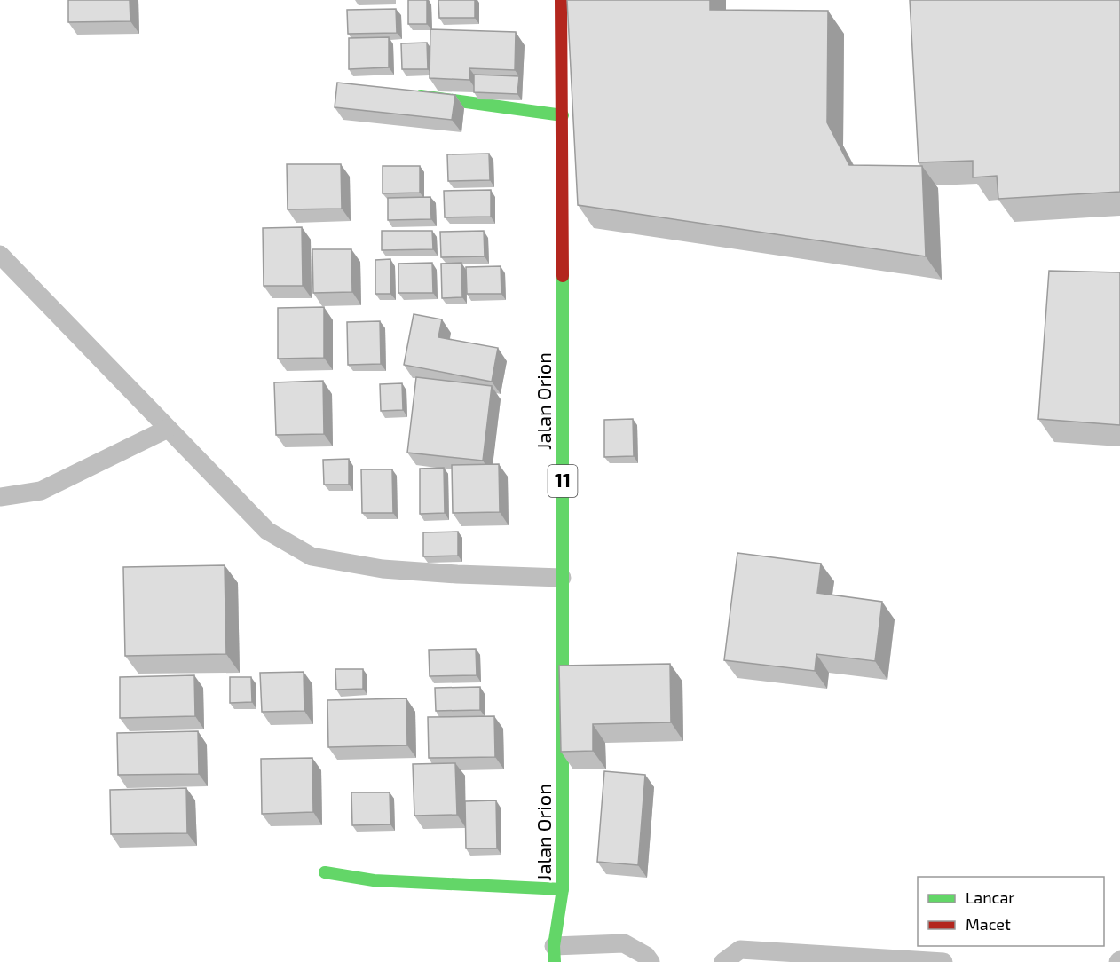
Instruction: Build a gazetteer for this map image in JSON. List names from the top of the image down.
{
  "streets": {
    "main road": ["Jalan Orion", "11"]
  },
  "legend": ["Lancar", "Macet"]
}
